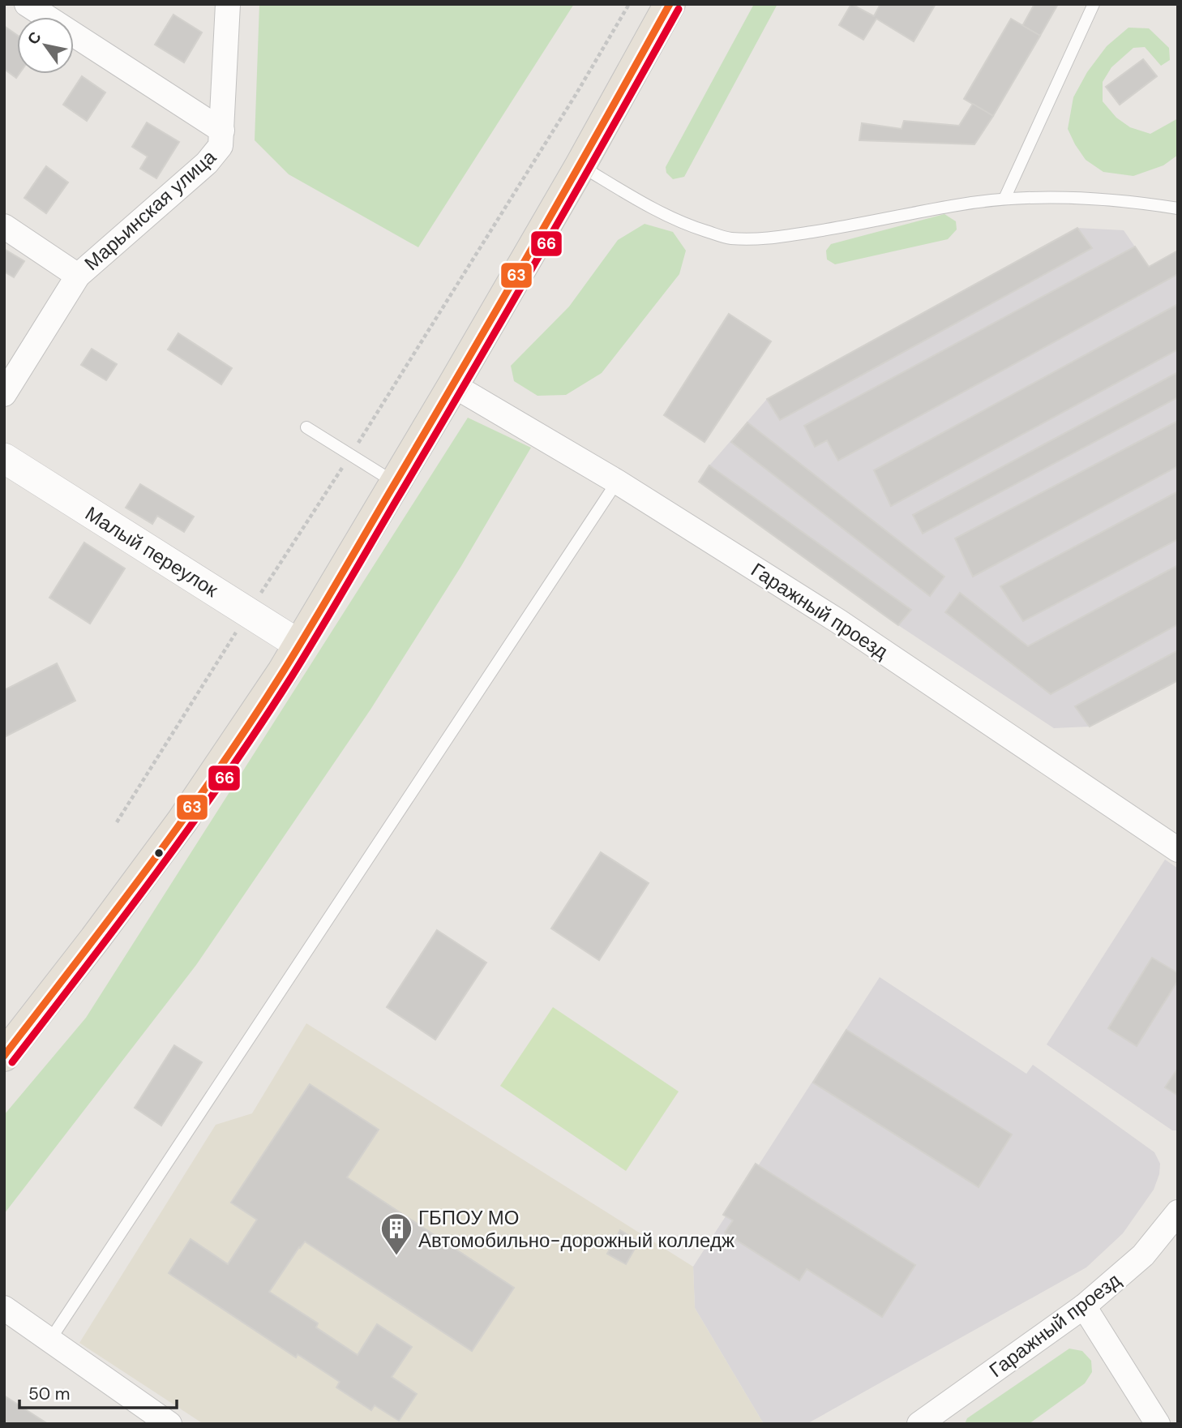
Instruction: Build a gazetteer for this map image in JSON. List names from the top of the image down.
{
  "streets": {
    "street": ["Марьинская улица", "Малый переулок", "Гаражный проезд"]
  },
  "places": {
    "building": ["ГБПОУ МО Автомобильно-дорожный колледж"]
  },
  "lines": ["transit line 63", "transit line 66"],
  "scale_bar": "50 m",
  "north": "top left"
}
